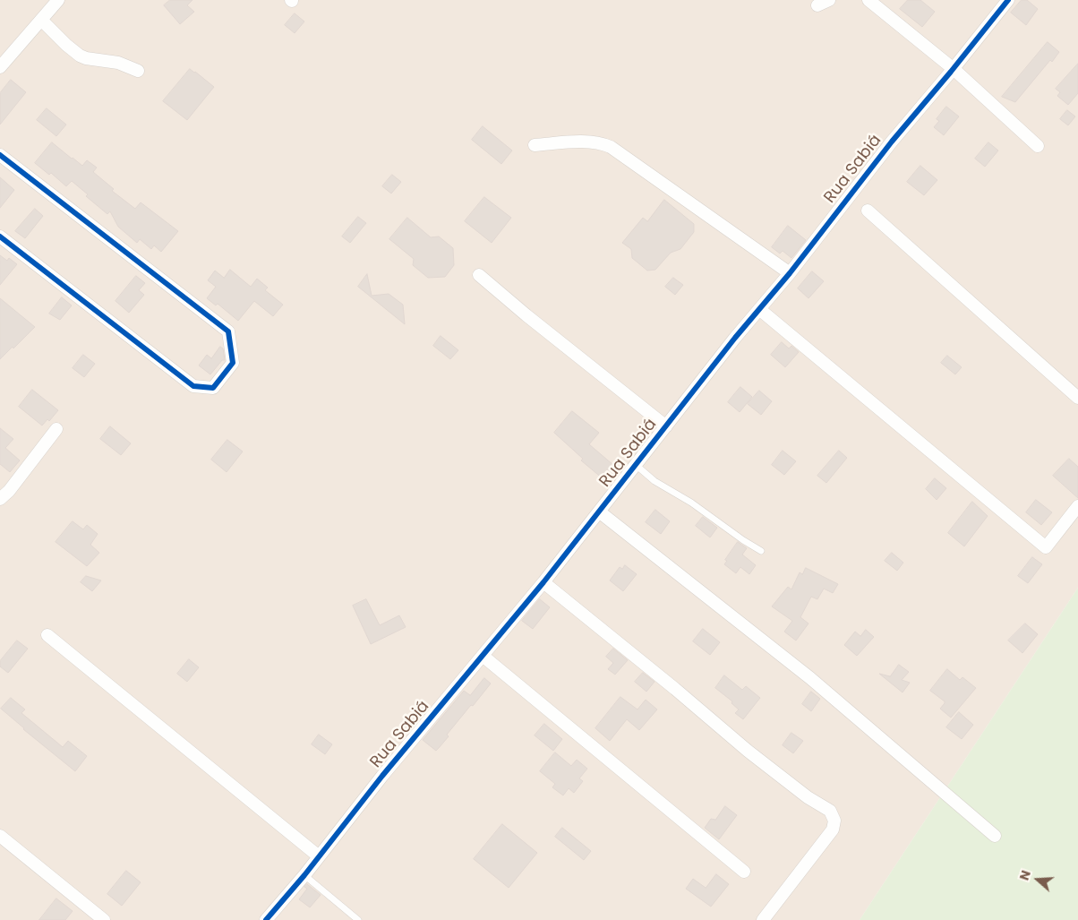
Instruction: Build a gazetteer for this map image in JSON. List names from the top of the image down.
{
  "streets": {
    "street": ["Rua Sabiá"]
  },
  "north": "left"
}
